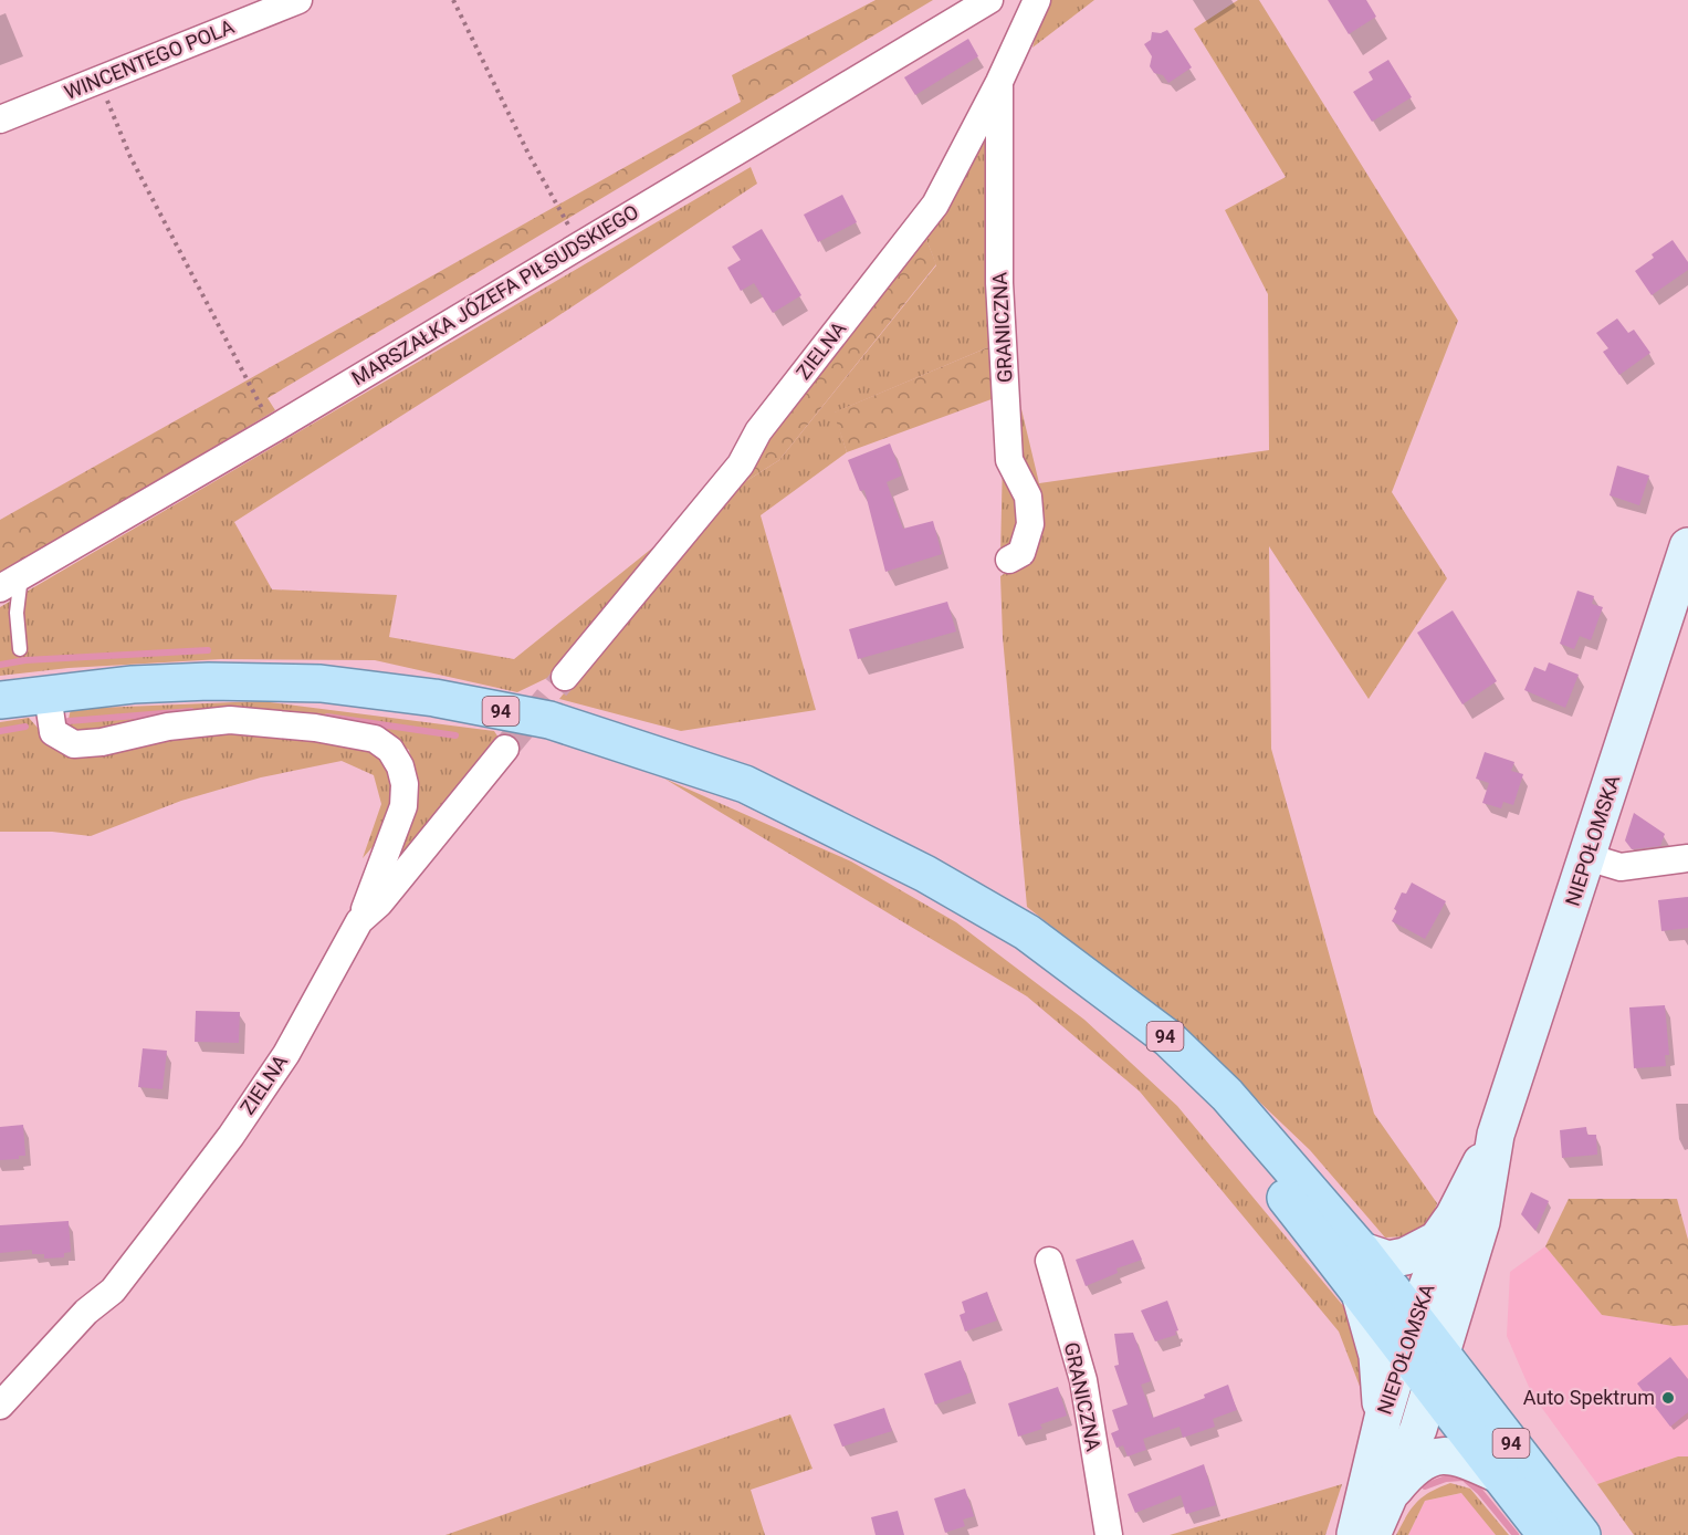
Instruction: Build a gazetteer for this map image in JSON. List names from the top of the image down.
{
  "streets": {
    "main road": ["94", "NIEPOŁOMSKA"],
    "street": [
      "WINCENTEGO POLA",
      "MARSZAŁKA JÓZEFA PIŁSUDSKIEGO",
      "GRANICZNA",
      "ZIELNA"
    ]
  },
  "crossings": [
    ["GRANICZNA", "ZIELNA"],
    ["94", "NIEPOŁOMSKA"]
  ],
  "places": ["Auto Spektrum"]
}
